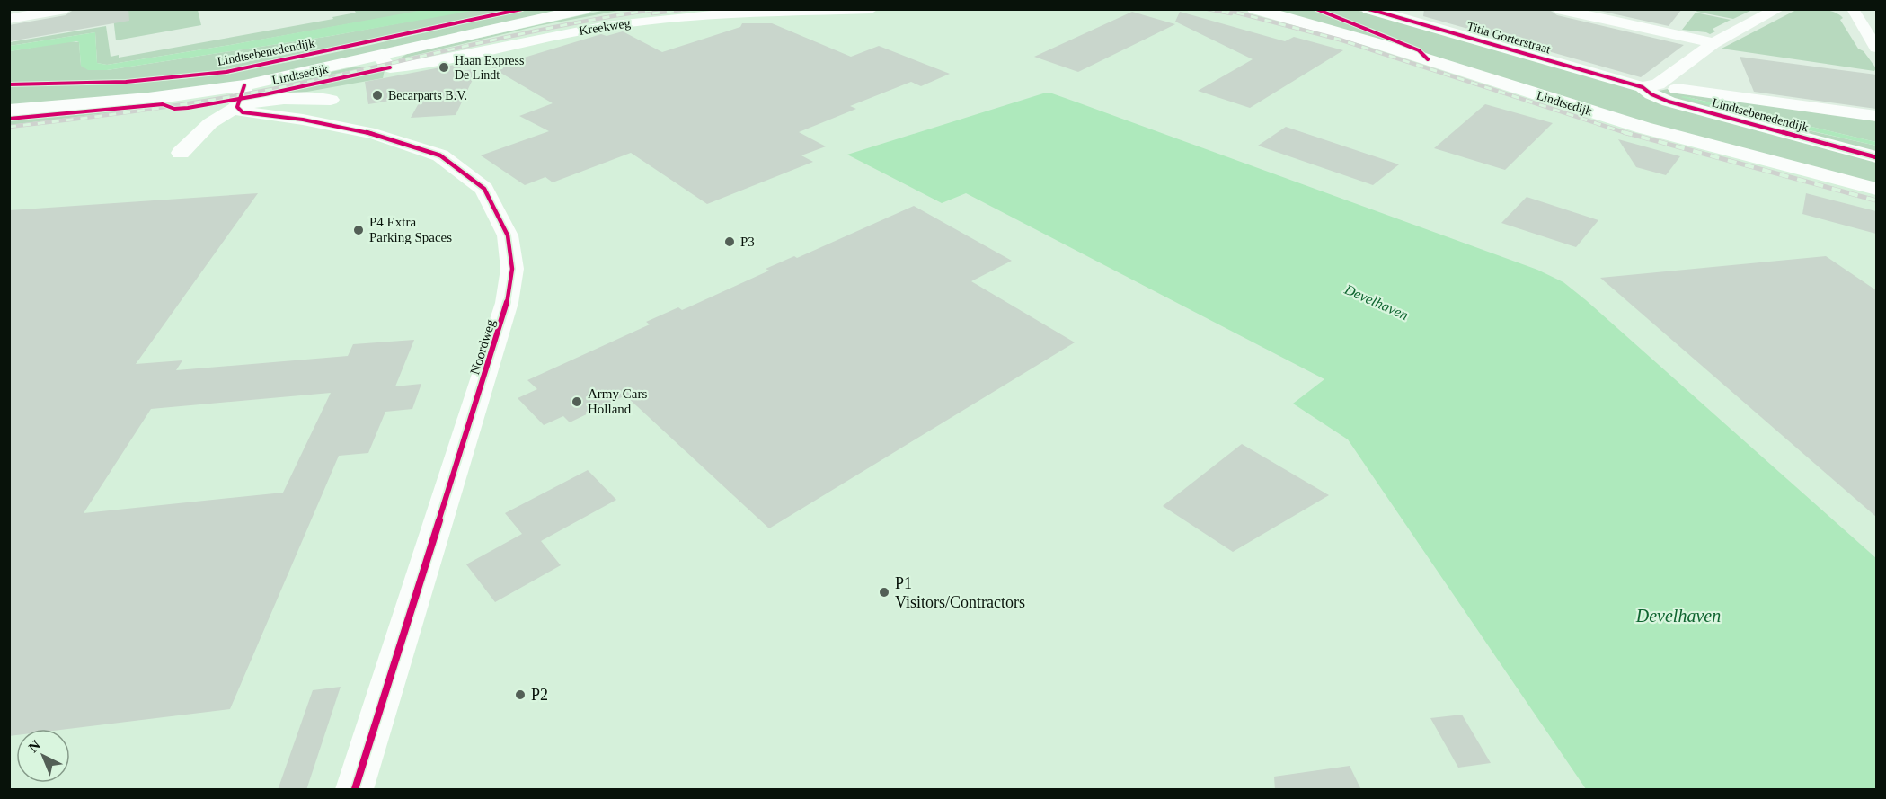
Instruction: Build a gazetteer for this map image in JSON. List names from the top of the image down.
{
  "streets": {
    "main road": ["Lindtsedijk"],
    "street": [
      "Kreekweg",
      "Titia Gorterstraat",
      "Lindtsebenedendijk",
      "Noordweg"
    ]
  },
  "crossings": [
    ["Kreekweg", "Lindtsedijk"],
    ["Titia Gorterstraat", "Lindtsebenedendijk"],
    ["Lindtsedijk", "Noordweg"]
  ],
  "water": ["Develhaven"],
  "places": [
    "Haan Express De Lindt",
    "Becarparts B.V.",
    "P4 Extra Parking Spaces",
    "P3",
    "Army Cars Holland",
    "P1 Visitors/Contractors",
    "P2"
  ],
  "north": "top left"
}
